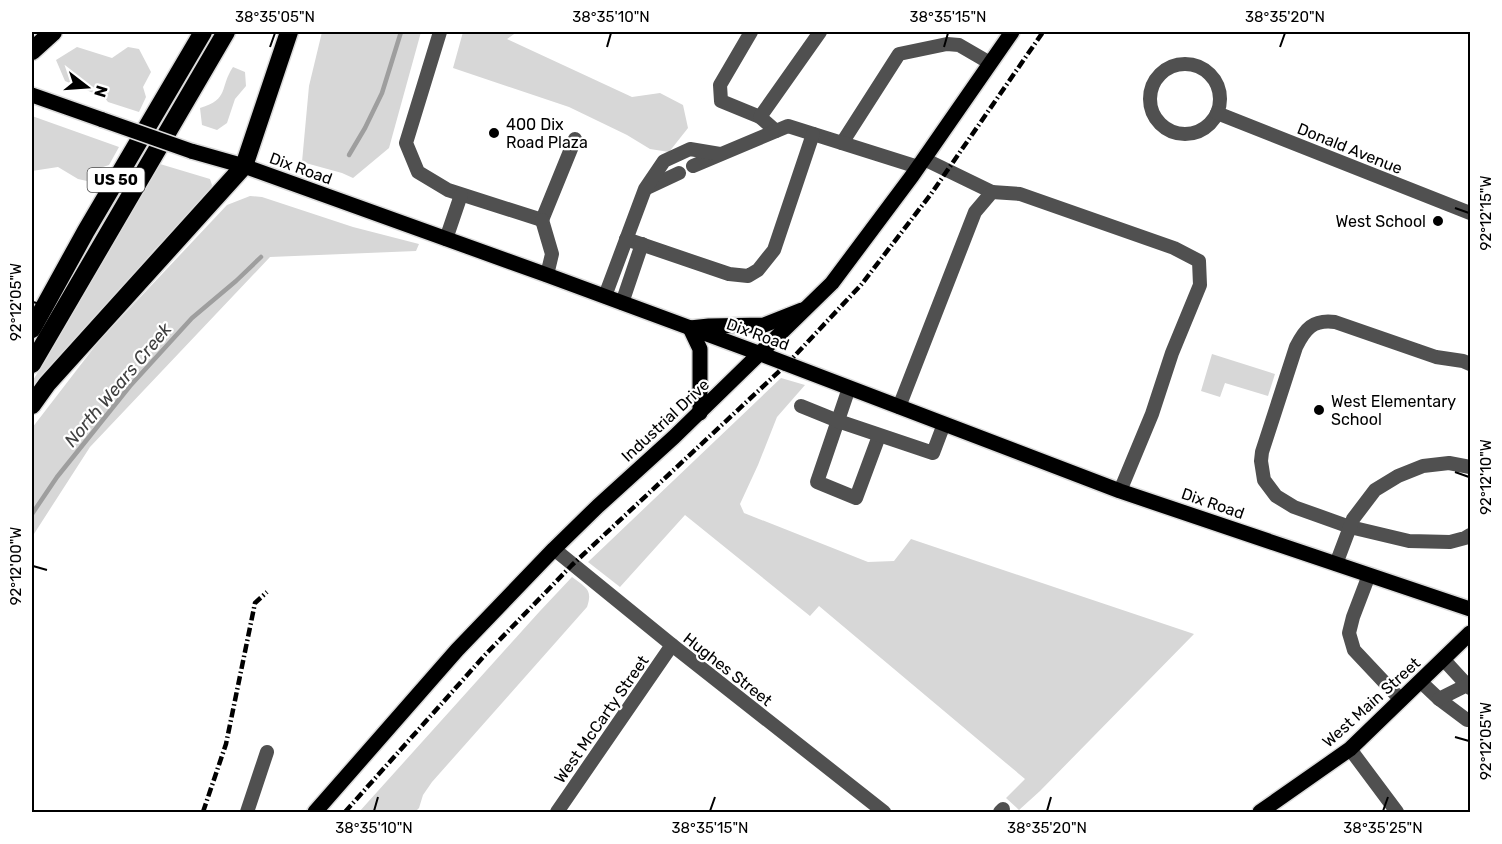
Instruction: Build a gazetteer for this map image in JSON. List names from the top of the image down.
{
  "streets": {
    "highway": ["US 50"],
    "main road": ["Dix Road", "Industrial Drive", "West Main Street"],
    "street": ["Donald Avenue", "Hughes Street", "West McCarty Street"]
  },
  "crossings": [
    ["Dix Road", "Industrial Drive"],
    ["Industrial Drive", "Hughes Street"],
    ["Hughes Street", "West McCarty Street"]
  ],
  "water": ["North Wears Creek"],
  "places": ["400 Dix Road Plaza", "West School", "West Elementary School"],
  "north": "right",
  "coordinates": [
    "38°35'05\"N",
    "38°35'10\"N",
    "38°35'15\"N",
    "38°35'20\"N",
    "92°12'15\"W",
    "92°12'05\"W",
    "92°12'10\"W",
    "92°12'00\"W",
    "38°35'25\"N"
  ]
}
